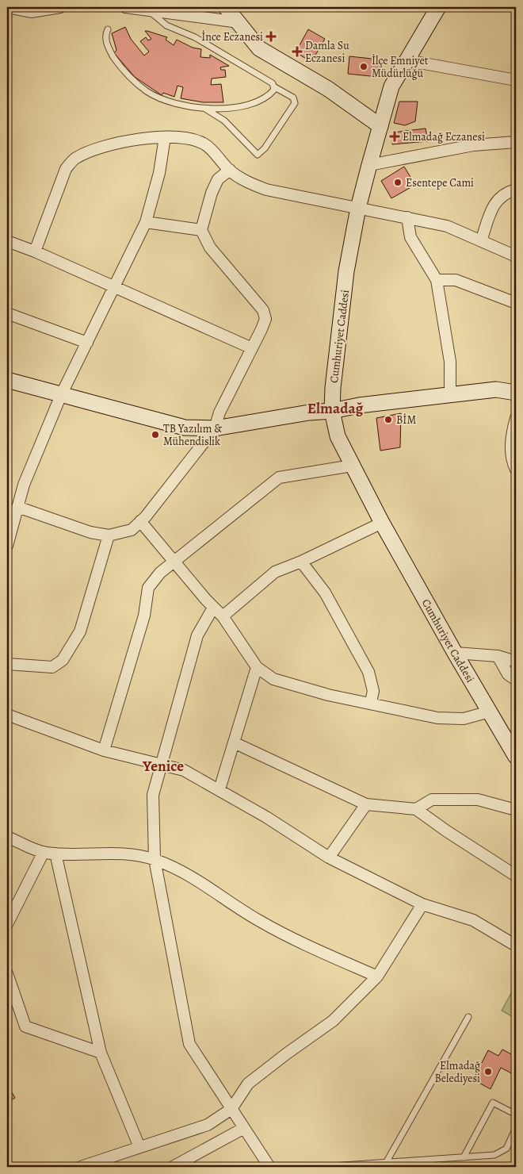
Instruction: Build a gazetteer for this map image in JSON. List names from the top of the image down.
{
  "streets": {
    "street": ["Cumhuriyet Caddesi"]
  },
  "districts": ["Elmadağ", "Yenice"],
  "places": {
    "health": ["İnce Eczanesi", "Damla Su Eczanesi", "Elmadağ Eczanesi"],
    "other": [
      "İlçe Emniyet Müdürlüğü",
      "Esentepe Cami",
      "BİM",
      "TB Yazılım & Mühendislik",
      "Elmadağ Belediyesi"
    ]
  }
}
